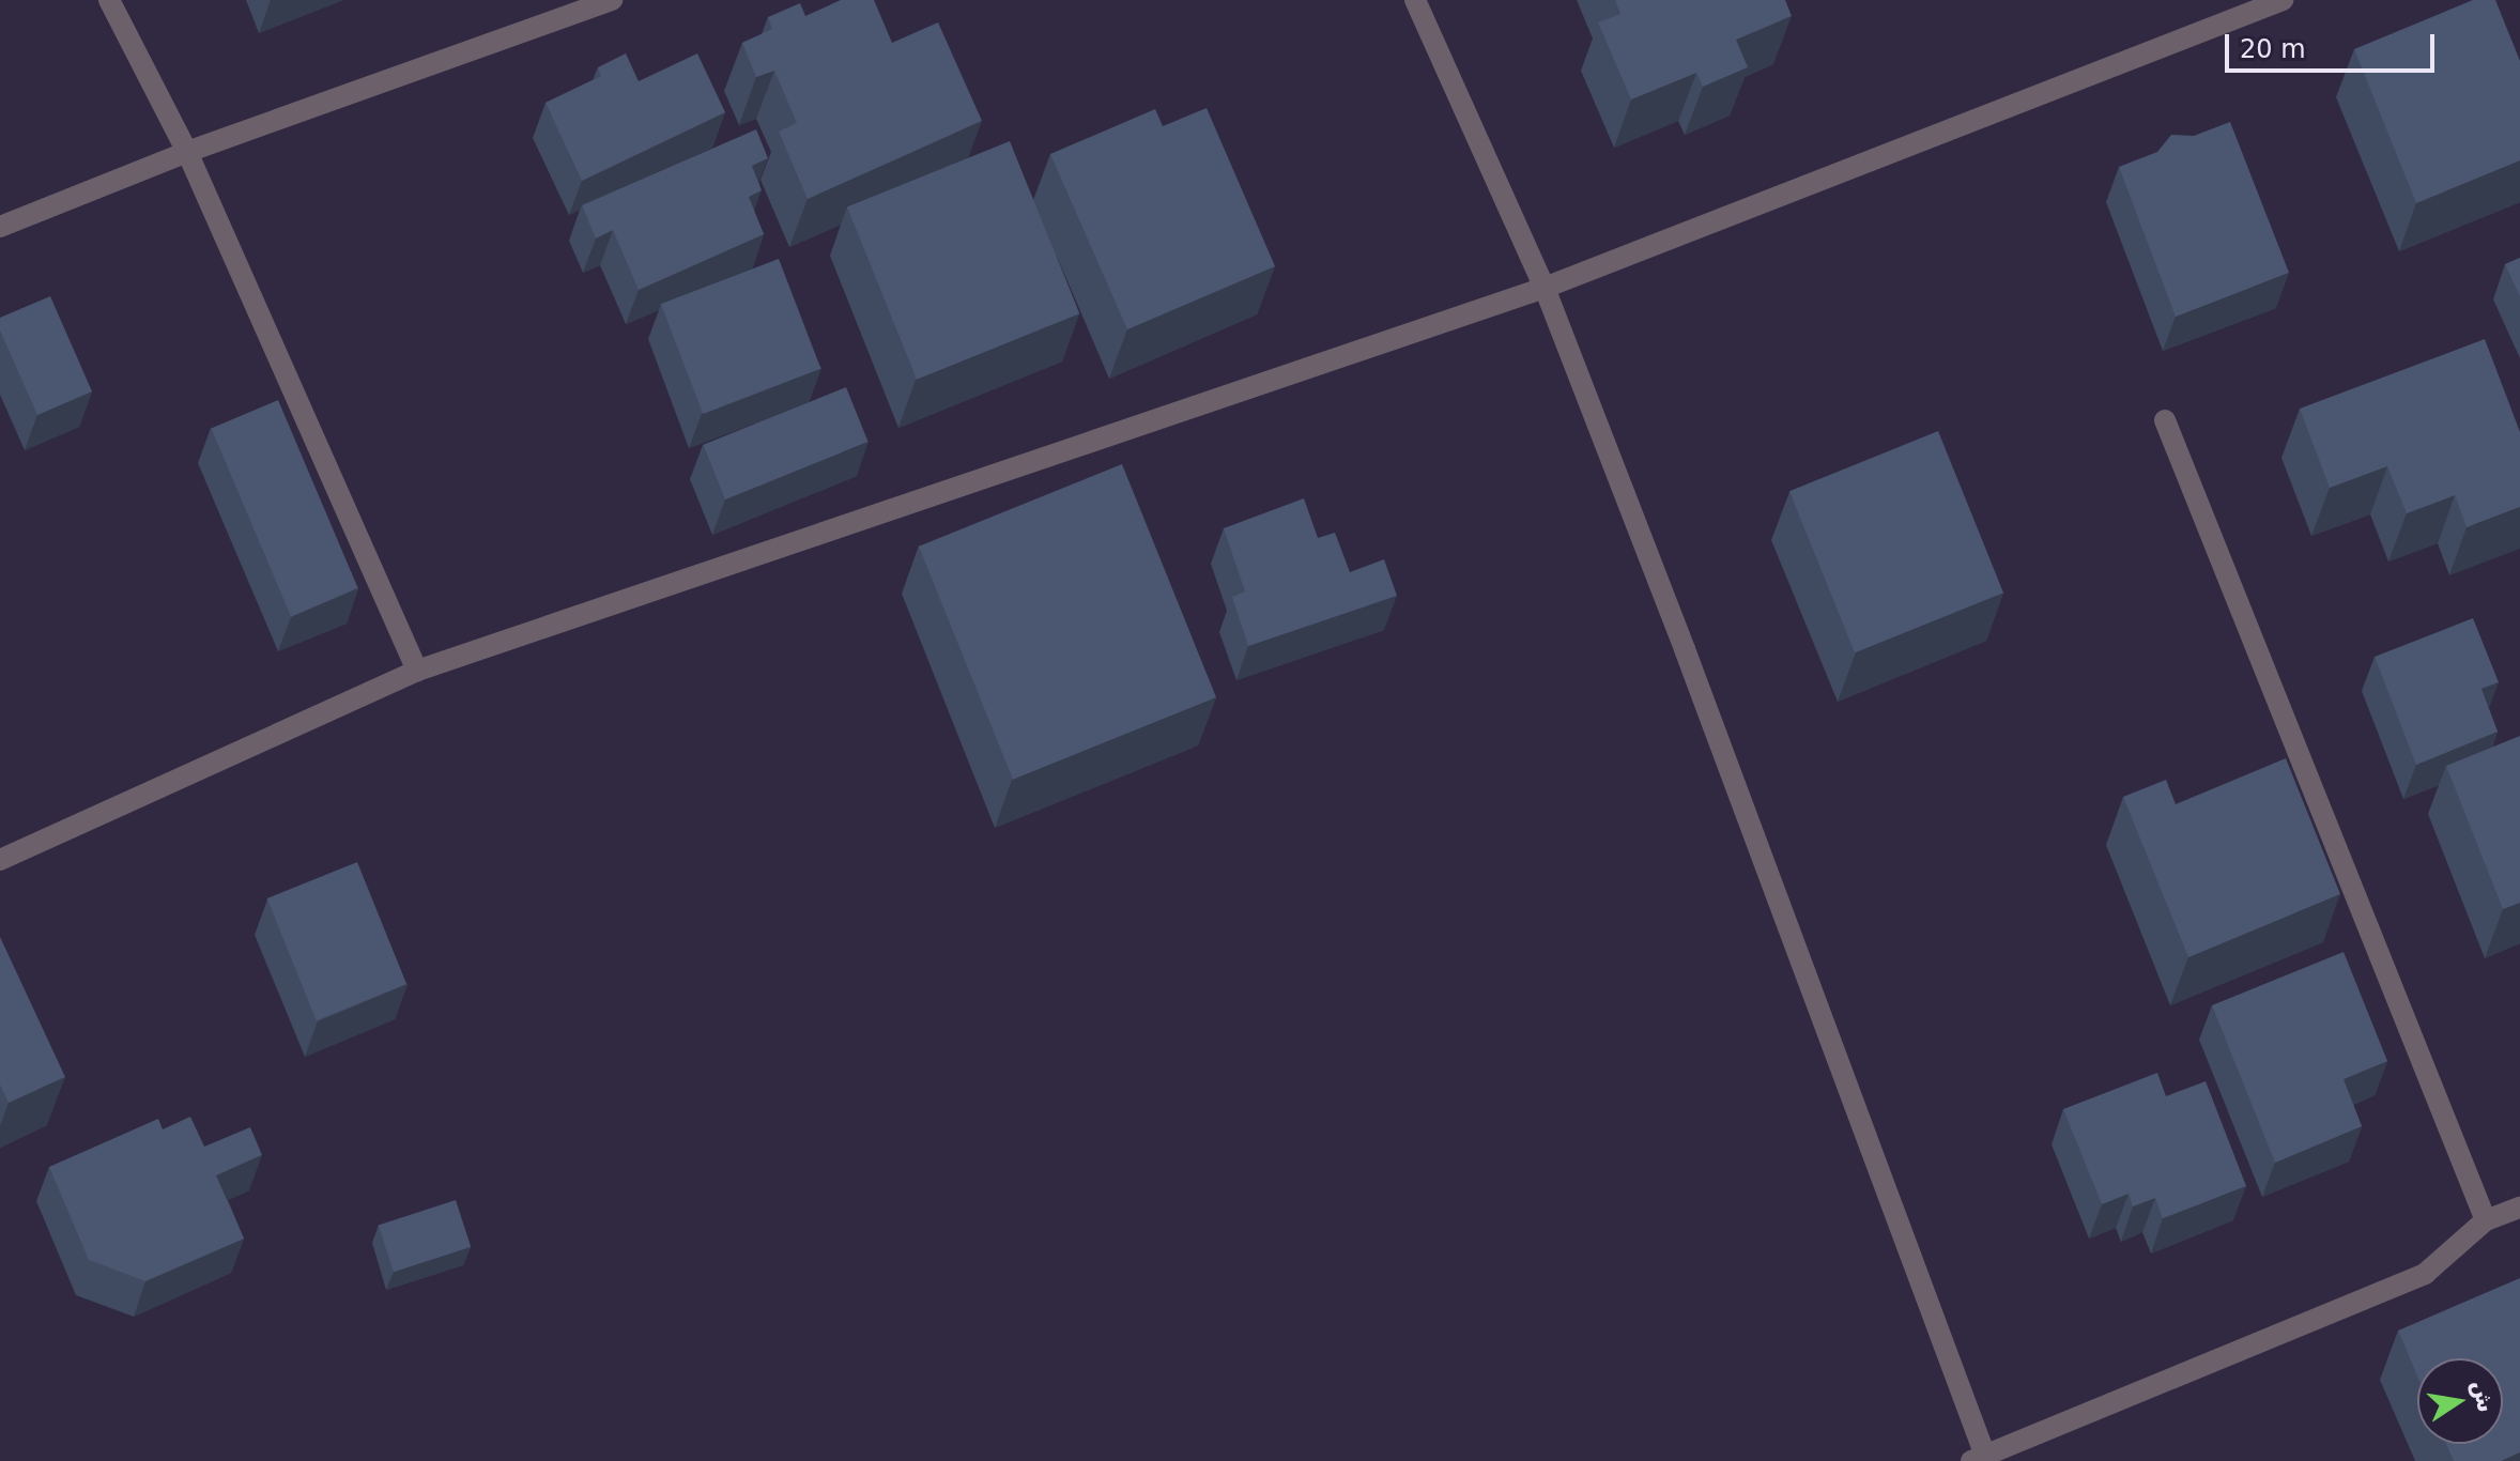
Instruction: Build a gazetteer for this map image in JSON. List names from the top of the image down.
{
  "scale_bar": "20 m",
  "north": "right"
}
